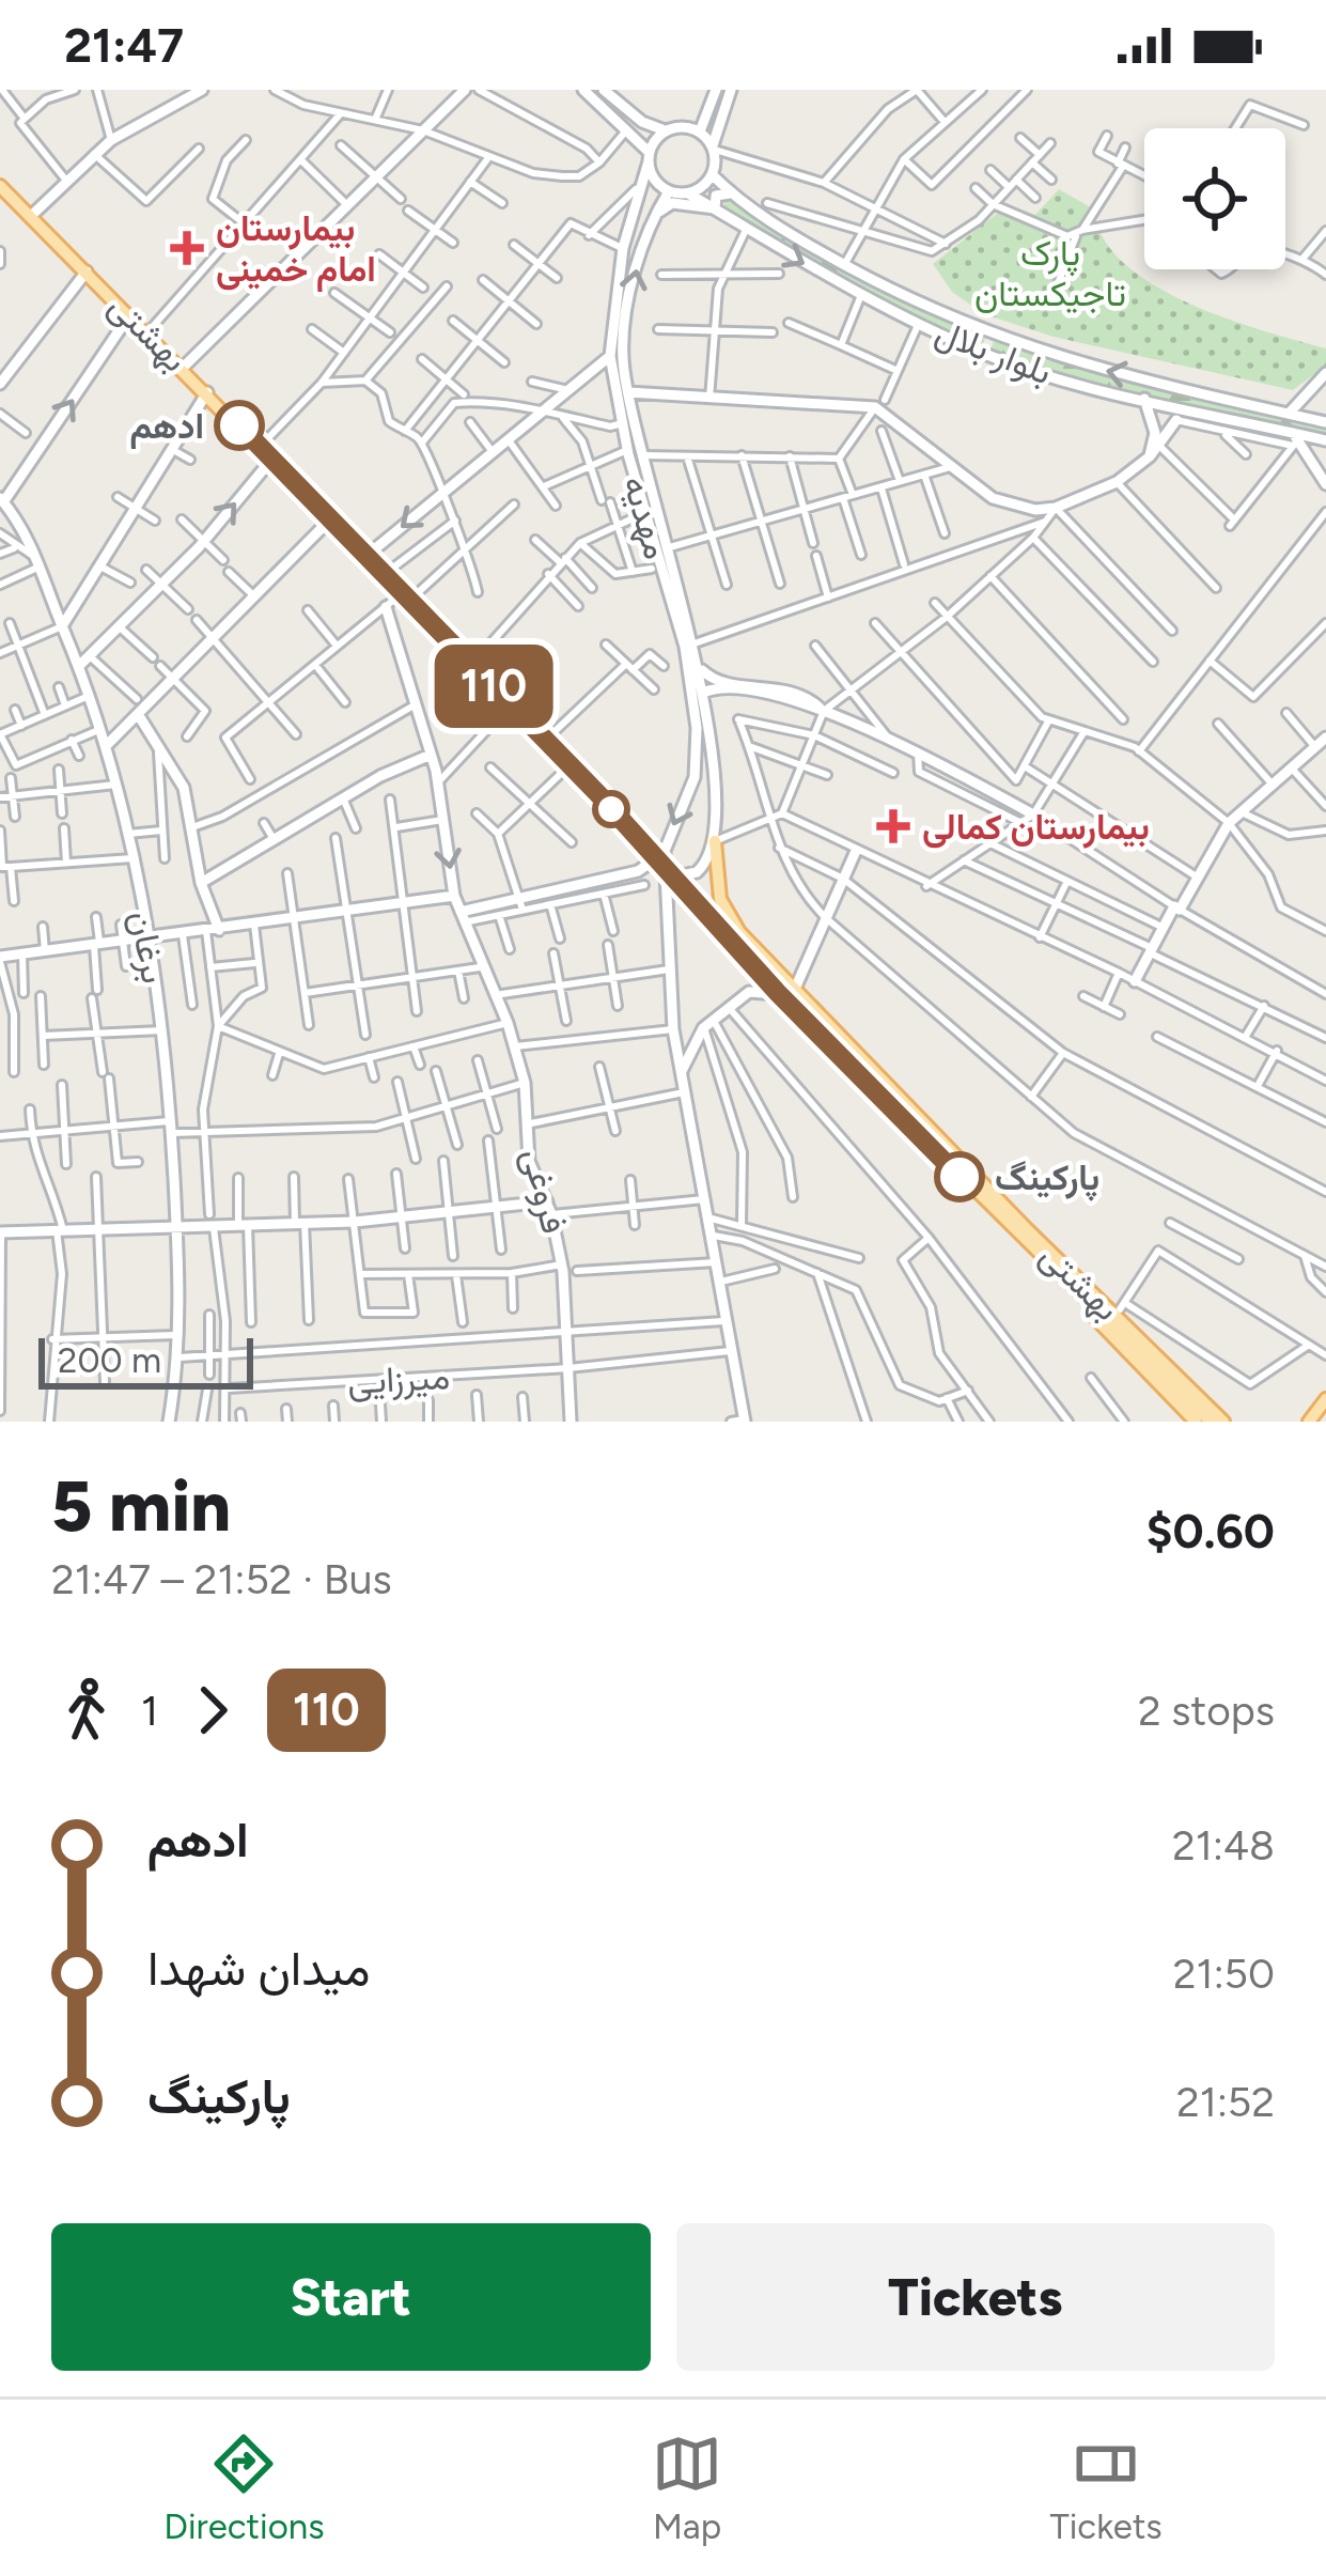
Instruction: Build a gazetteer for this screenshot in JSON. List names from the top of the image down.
{
  "streets": {
    "main road": [
      "بهشتی",
      "بلوار بلال",
      "مهدیه",
      "برغان",
      "فروغی",
      "بهشتى"
    ],
    "street": ["میرزایی"]
  },
  "crossings": [
    ["بهشتی", "مهدیه"],
    ["بهشتی", "بهشتى"],
    ["بلوار بلال", "مهدیه"],
    ["مهدیه", "بهشتى"],
    ["فروغی", "میرزایی"]
  ],
  "parks": ["پارک تاجیکستان"],
  "places": {
    "health": ["بیمارستان امام خمینی", "بیمارستان کمالی"],
    "other": ["ادهم", "پارکینگ"]
  },
  "lines": ["bus line 110"],
  "scale_bar": "200 m",
  "page": {
    "status": "21:47",
    "on_map": "110",
    "scale": "200 m",
    "heading": ["5 min", "21:47 – 21:52 · Bus", "$0.60"],
    "legs": ["1", "110", "2 stops"],
    "list": [
      {
        "name": "ادهم",
        "value": "21:48"
      },
      {
        "name": "میدان شهدا",
        "value": "21:50"
      },
      {
        "name": "پارکینگ",
        "value": "21:52"
      }
    ],
    "buttons": ["Start", "Tickets"],
    "tabs": ["Directions", "Map", "Tickets"]
  }
}
